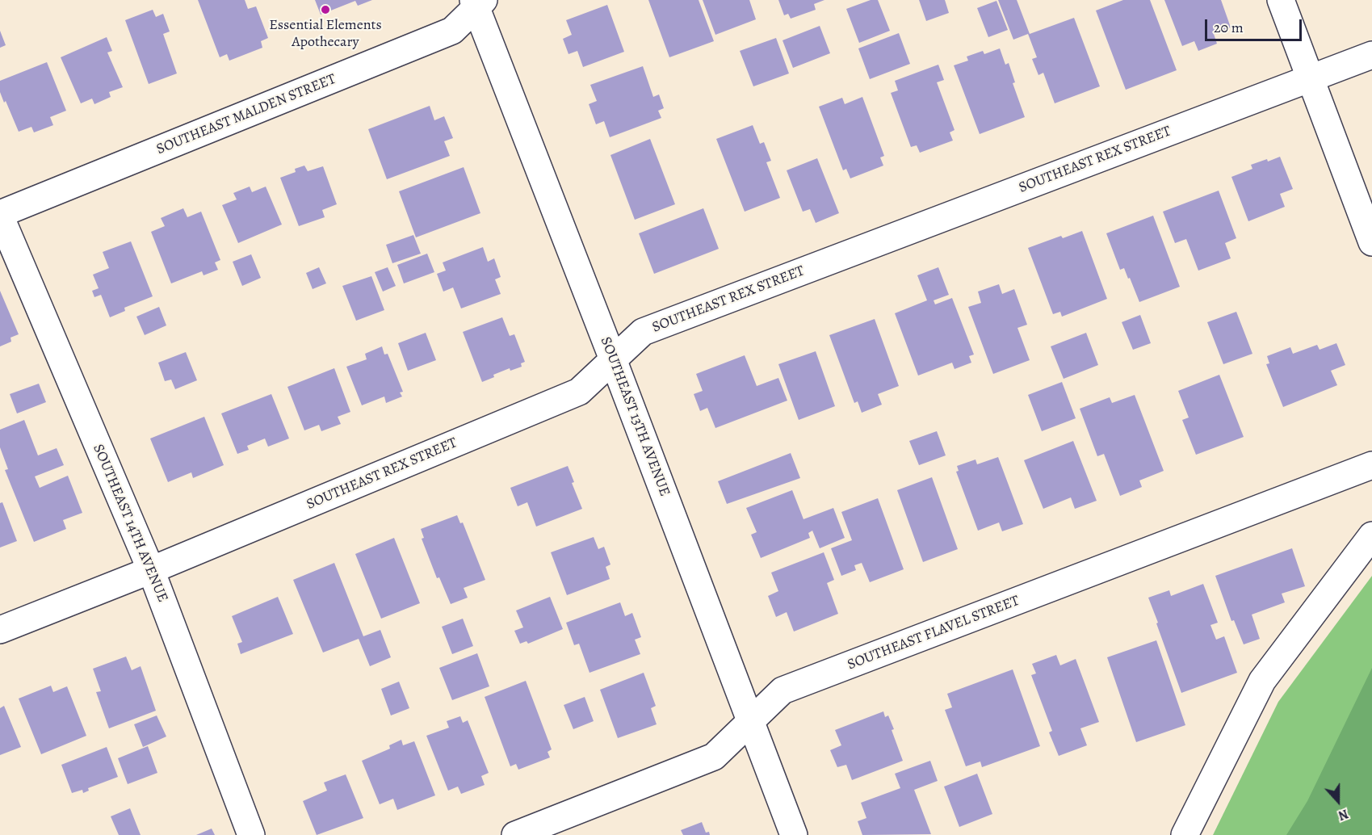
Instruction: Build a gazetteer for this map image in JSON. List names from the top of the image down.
{
  "streets": {
    "street": [
      "SOUTHEAST MALDEN STREET",
      "SOUTHEAST REX STREET",
      "SOUTHEAST 13TH AVENUE",
      "SOUTHEAST 14TH AVENUE",
      "SOUTHEAST FLAVEL STREET"
    ]
  },
  "crossings": [
    ["SOUTHEAST MALDEN STREET", "SOUTHEAST 13TH AVENUE"],
    ["SOUTHEAST MALDEN STREET", "SOUTHEAST 14TH AVENUE"],
    ["SOUTHEAST REX STREET", "SOUTHEAST 13TH AVENUE"],
    ["SOUTHEAST REX STREET", "SOUTHEAST 14TH AVENUE"],
    ["SOUTHEAST 13TH AVENUE", "SOUTHEAST FLAVEL STREET"]
  ],
  "places": ["Essential Elements Apothecary"],
  "scale_bar": "20 m",
  "north": "bottom"
}
